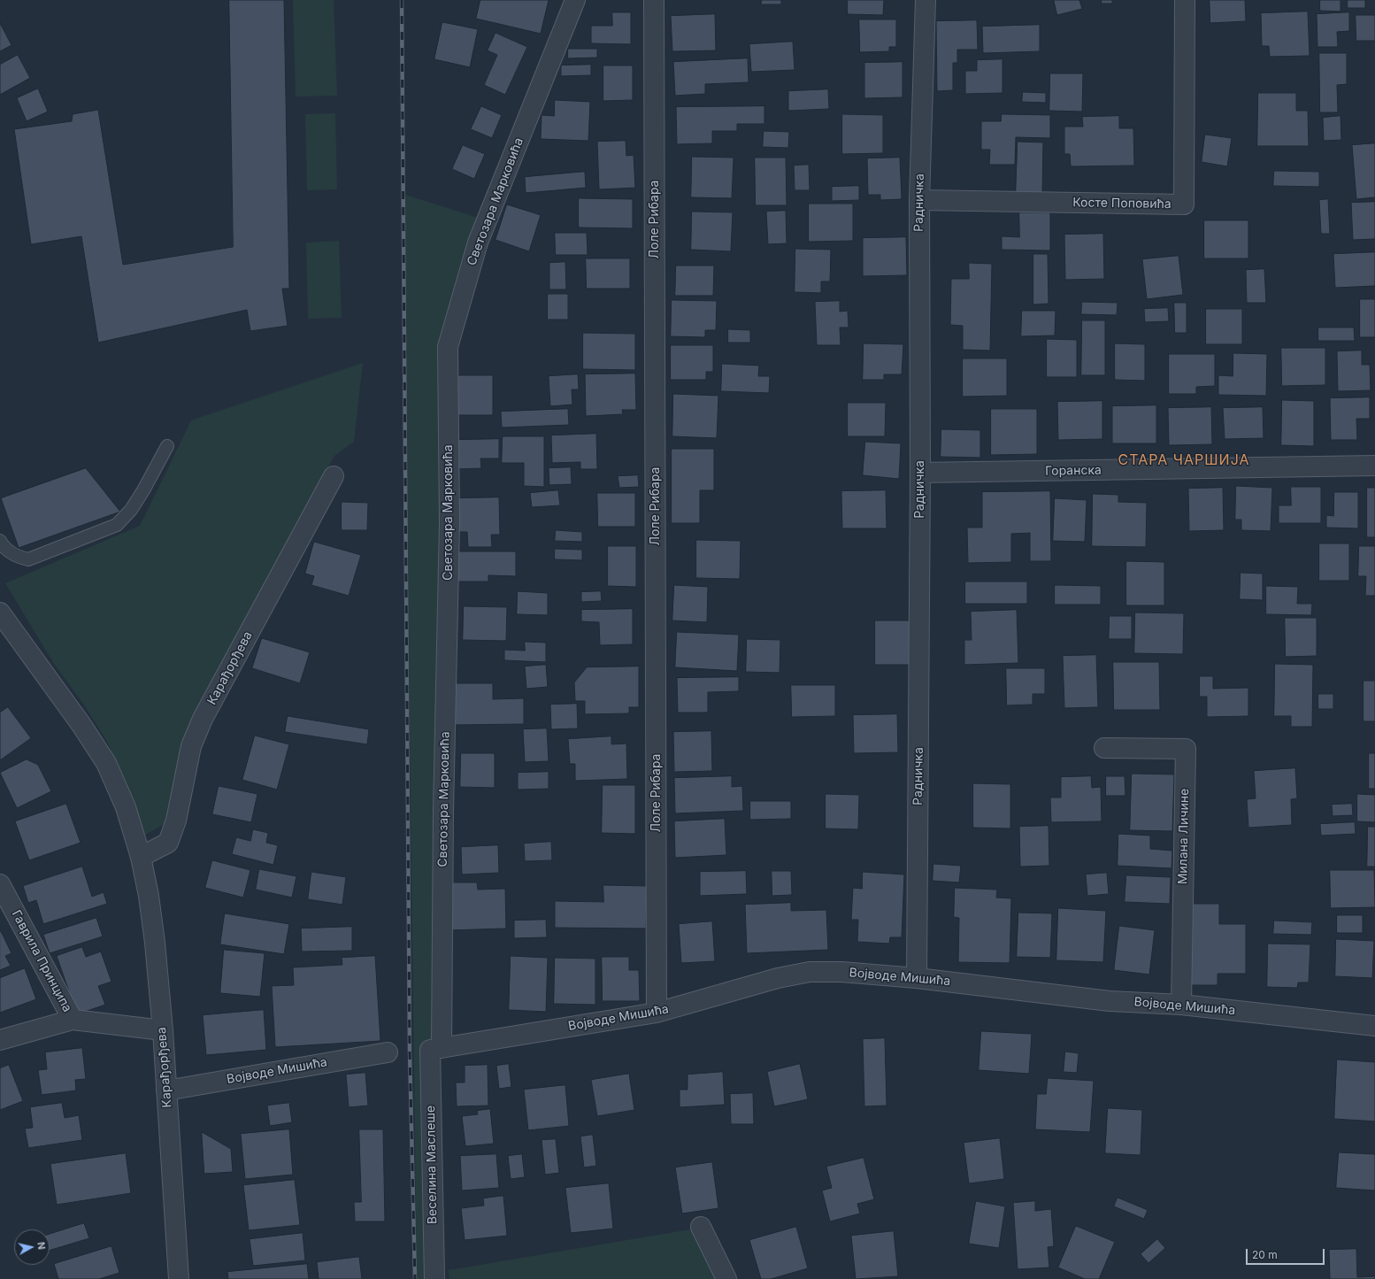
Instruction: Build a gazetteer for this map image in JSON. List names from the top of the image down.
{
  "streets": {
    "street": [
      "Светозара Марковића",
      "Радничка",
      "Косте Поповића",
      "Лоле Рибара",
      "Горанска",
      "Карађорђева",
      "Милана Личине",
      "Гаврила Принципа",
      "Војводе Мишића",
      "Веселина Маслеше"
    ]
  },
  "crossings": [
    ["Светозара Марковића", "Војводе Мишића"],
    ["Светозара Марковића", "Веселина Маслеше"],
    ["Радничка", "Косте Поповића"],
    ["Радничка", "Горанска"],
    ["Радничка", "Војводе Мишића"],
    ["Лоле Рибара", "Војводе Мишића"],
    ["Карађорђева", "Војводе Мишића"],
    ["Милана Личине", "Војводе Мишића"],
    ["Војводе Мишића", "Веселина Маслеше"]
  ],
  "districts": ["СТАРА ЧАРШИЈА"],
  "scale_bar": "20 m",
  "north": "right"
}
